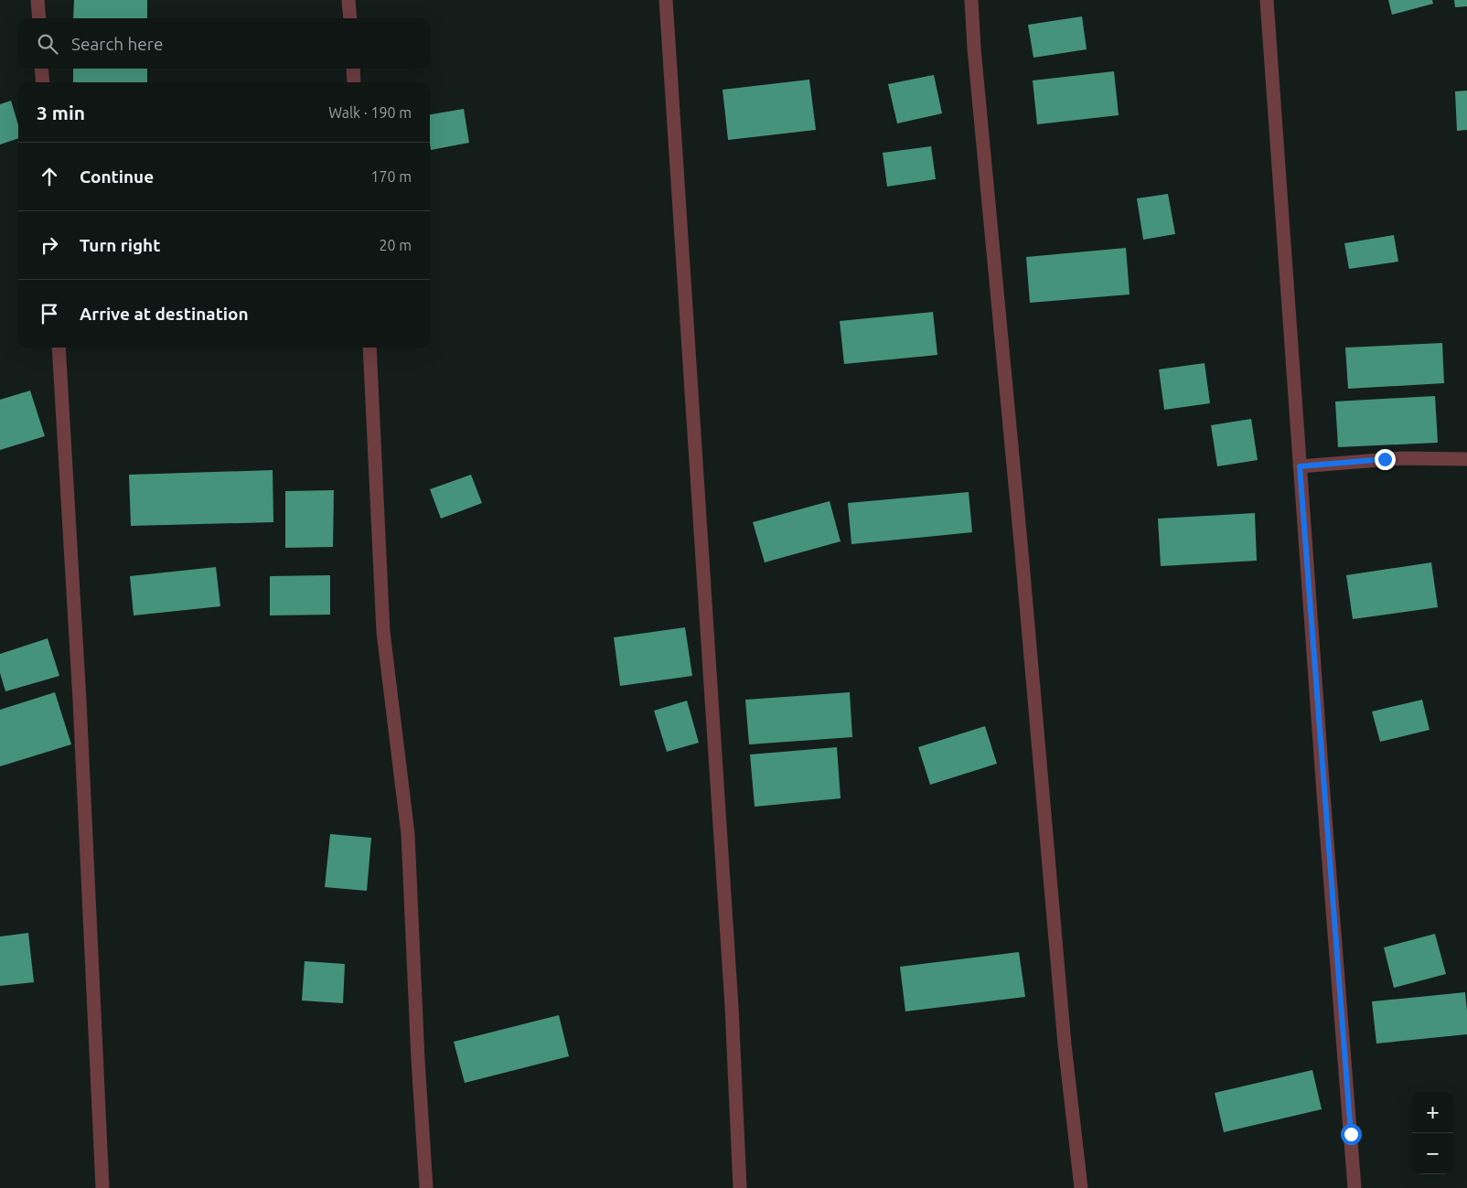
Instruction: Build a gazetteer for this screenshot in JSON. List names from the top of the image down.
{
  "page": {
    "search": "Search here",
    "heading": ["3 min", "Walk · 190 m"],
    "list": [
      ["Continue", "170 m"],
      ["Turn right", "20 m"],
      "Arrive at destination"
    ],
    "map_buttons": ["+", "−"]
  }
}
